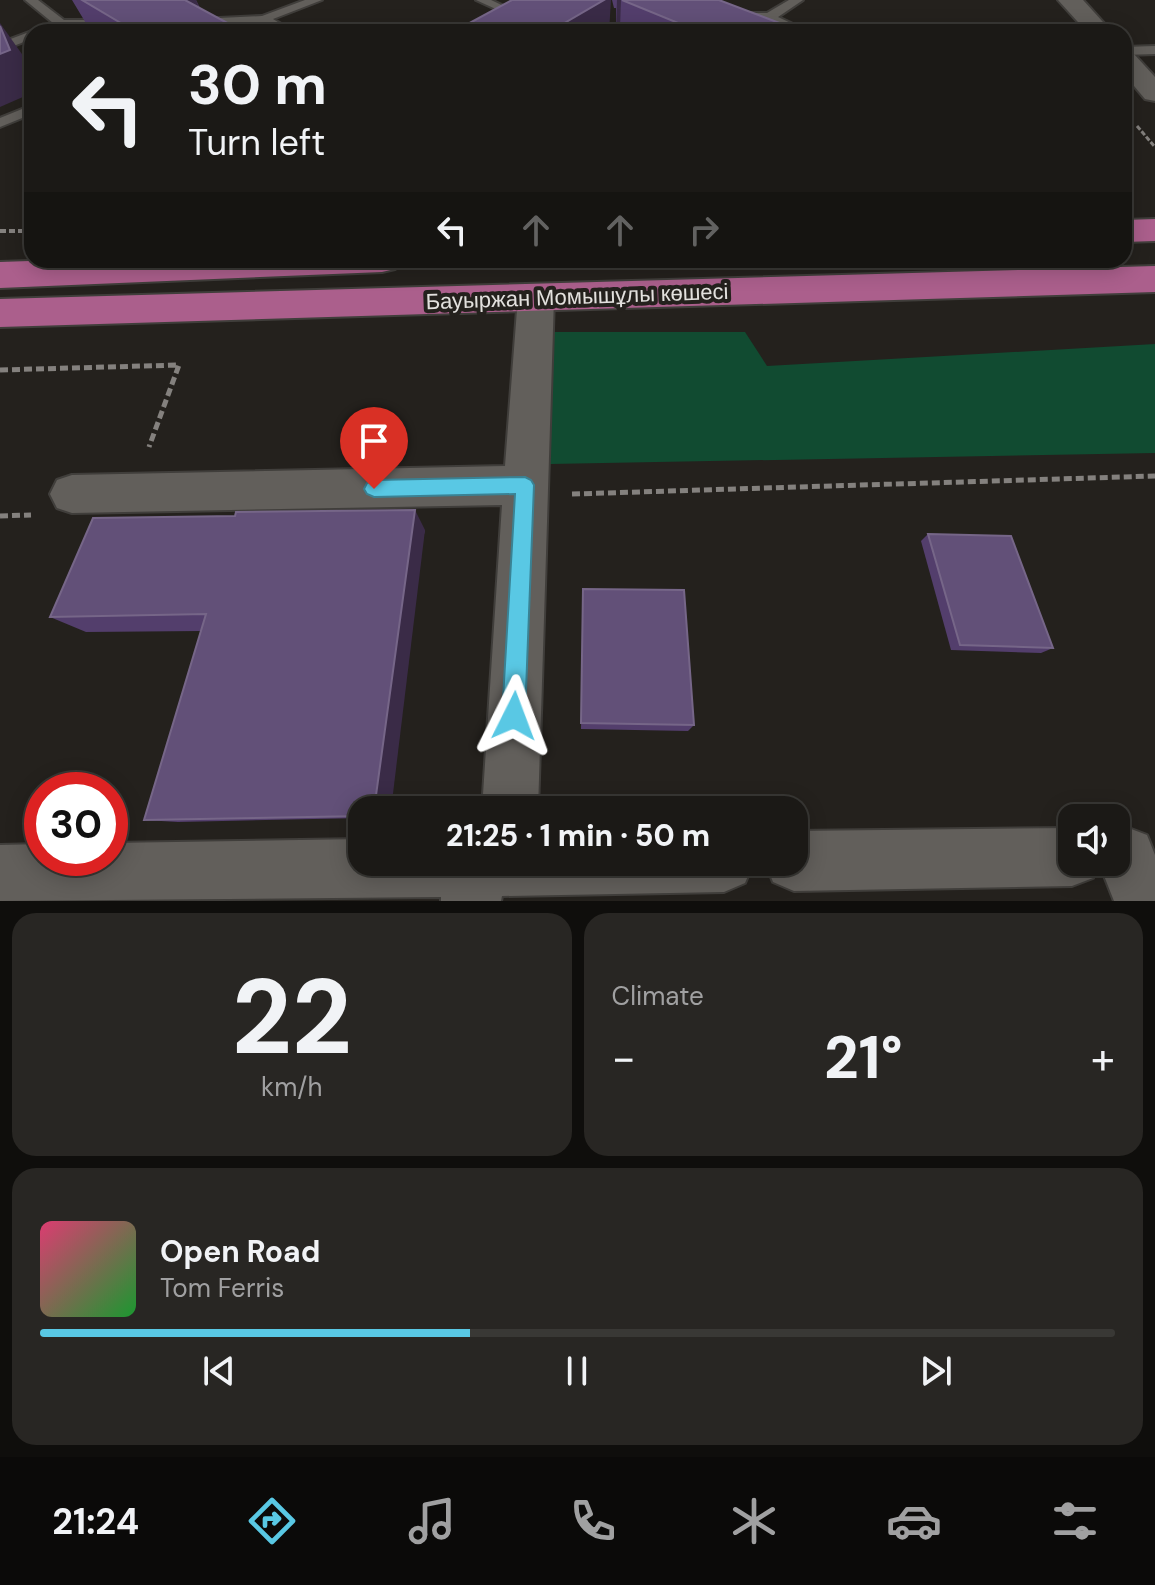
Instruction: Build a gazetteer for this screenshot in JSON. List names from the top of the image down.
{
  "streets": {
    "main road": ["Бауыржан Момышұлы көшесі"]
  },
  "page": {
    "turn": ["30 m", "Turn left"],
    "limit": "30",
    "trip": "21:25 · 1 min · 50 m",
    "tile": [
      ["22", "km/h"],
      "Climate"
    ],
    "heat": ["−", "21°", "+"],
    "song": ["Open Road", "Tom Ferris"],
    "tabs": "21:24"
  }
}
